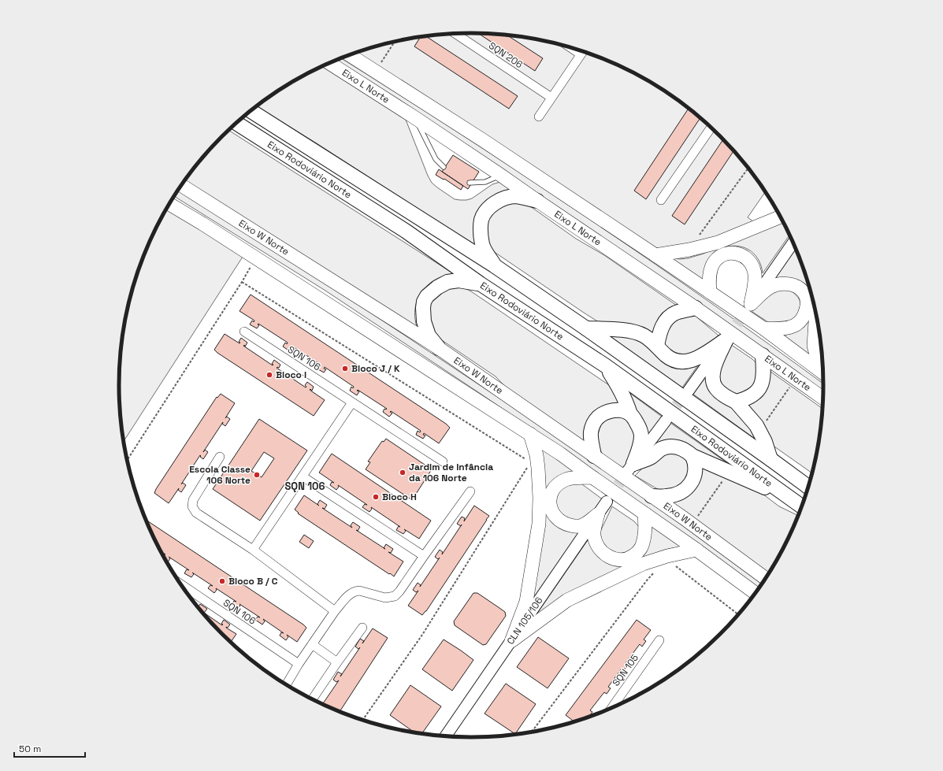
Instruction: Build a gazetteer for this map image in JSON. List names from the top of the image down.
{
  "streets": {
    "highway": ["Eixo Rodoviário Norte"],
    "main road": ["Eixo L Norte", "Eixo W Norte"],
    "street": [
      "SQN 206",
      "SQN 106",
      "CLN 105/106",
      "SQN 105"
    ]
  },
  "districts": ["SQN 106"],
  "places": [
    "Bloco J / K",
    "Bloco I",
    "Jardim de Infância da 106 Norte",
    "Escola Classe 106 Norte",
    "Bloco H",
    "Bloco B / C"
  ],
  "scale_bar": "50 m"
}
